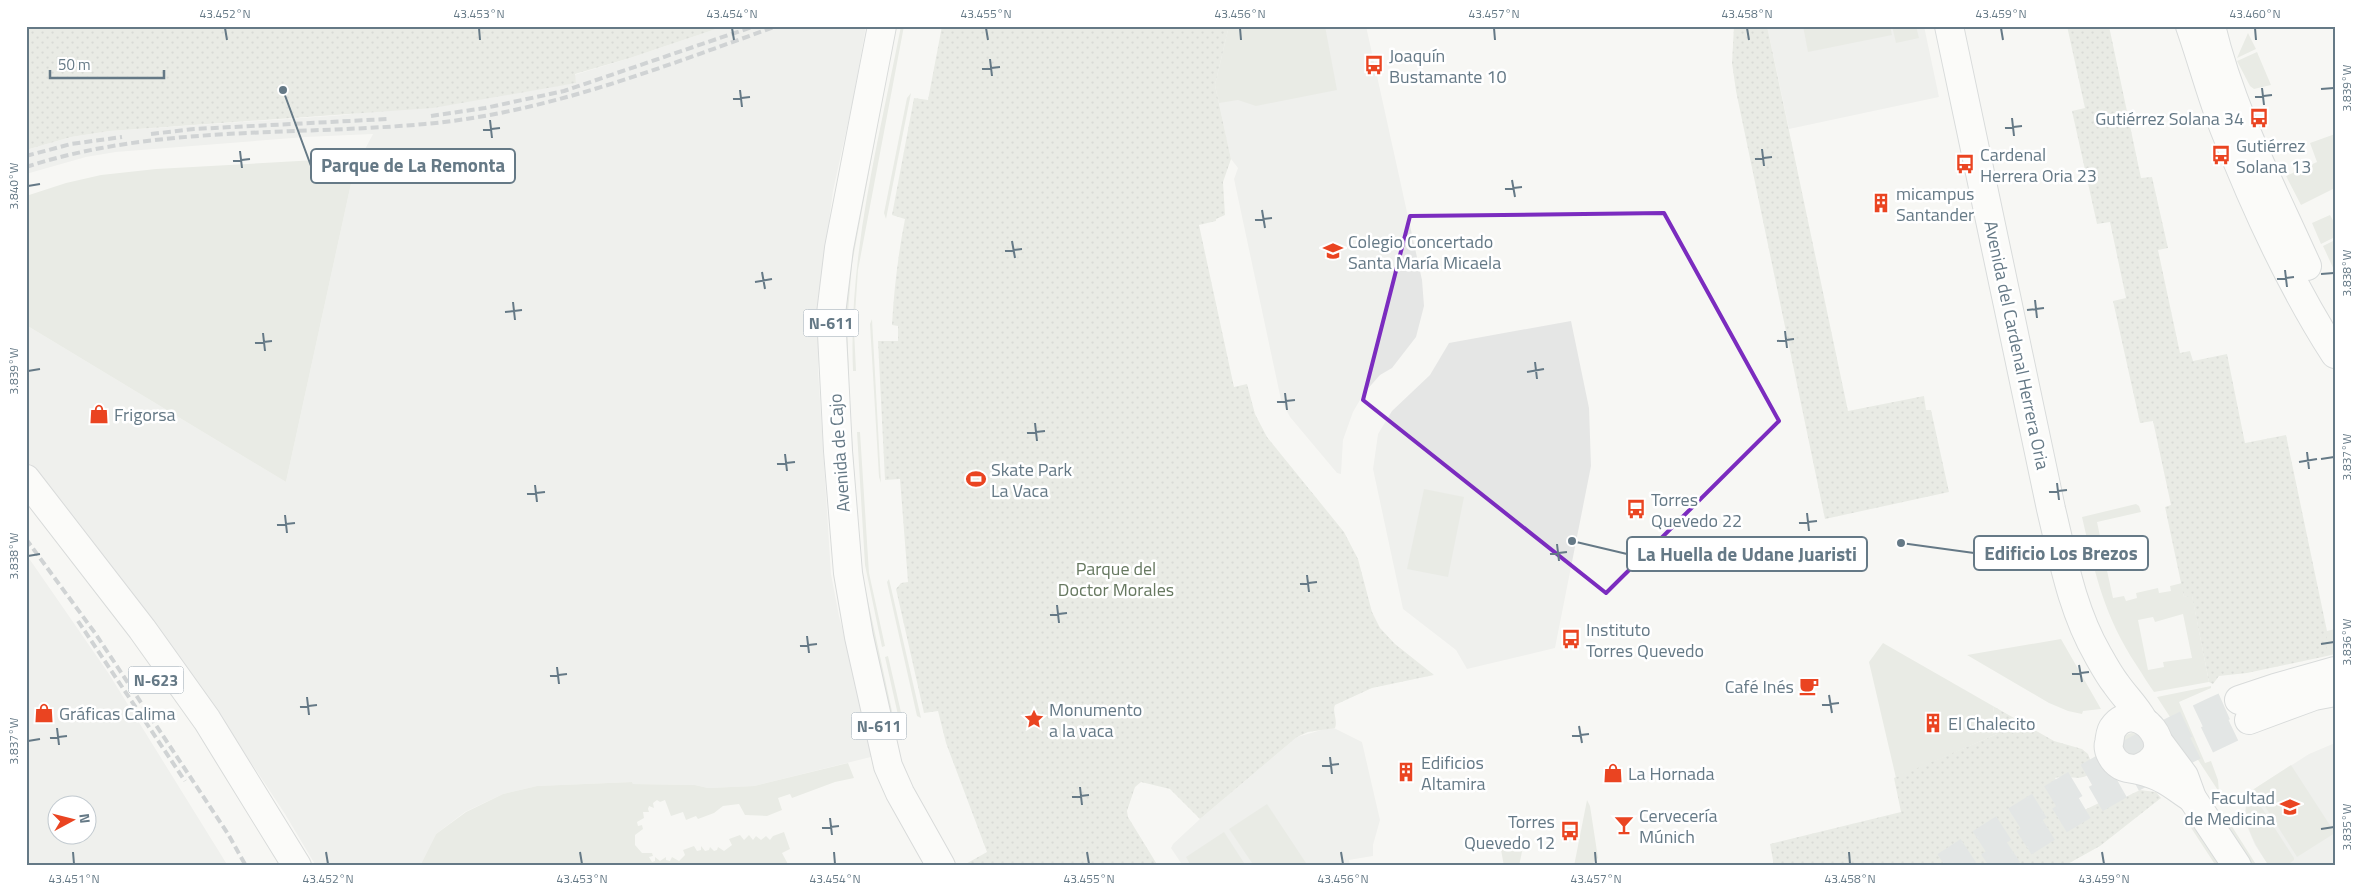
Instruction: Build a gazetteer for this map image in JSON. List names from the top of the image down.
{
  "streets": {
    "main road": [
      "N-611",
      "Avenida del Cardenal Herrera Oria",
      "Avenida de Cajo",
      "N-623"
    ]
  },
  "parks": ["Parque del Doctor Morales"],
  "places": {
    "bus stop": [
      "Joaquín Bustamante 10",
      "Gutiérrez Solana 34",
      "Gutiérrez Solana 13",
      "Cardenal Herrera Oria 23",
      "Torres Quevedo 22",
      "Instituto Torres Quevedo",
      "Torres Quevedo 12"
    ],
    "other": ["Parque de La Remonta", "La Huella de Udane Juaristi", "Edificio Los Brezos"],
    "building": ["micampus Santander", "El Chalecito", "Edificios Altamira"],
    "school or university": ["Colegio Concertado Santa María Micaela", "Facultad de Medicina"],
    "shop": ["Frigorsa", "Gráficas Calima", "La Hornada"],
    "sports": ["Skate Park La Vaca"],
    "cafe": ["Café Inés"],
    "place": ["Monumento a la vaca"],
    "bar": ["Cervecería Múnich"]
  },
  "scale_bar": "50 m",
  "north": "right",
  "coordinates": [
    "43.452°N",
    "43.453°N",
    "43.454°N",
    "43.455°N",
    "43.456°N",
    "43.457°N",
    "43.458°N",
    "43.459°N",
    "43.460°N",
    "3.839°W",
    "3.840°W",
    "3.838°W",
    "3.837°W",
    "3.836°W",
    "3.835°W",
    "43.451°N"
  ]
}
